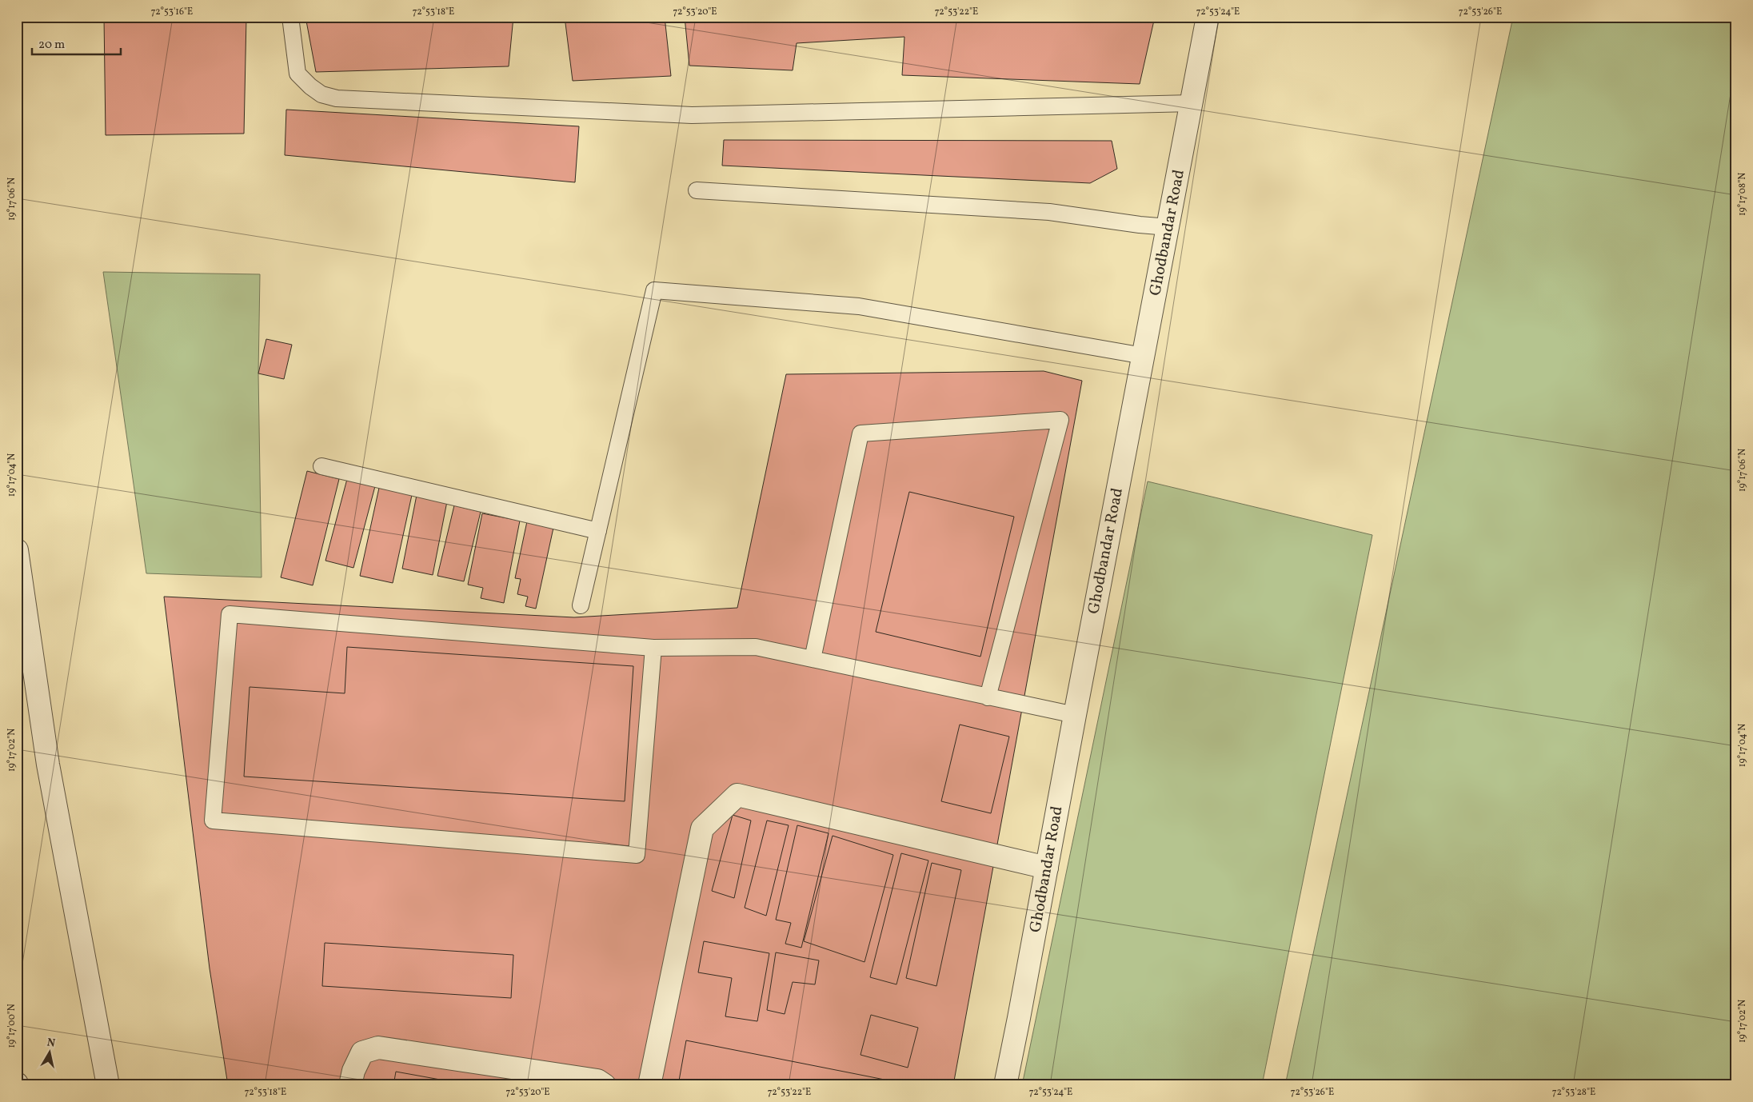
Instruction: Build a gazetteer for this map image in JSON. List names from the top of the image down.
{
  "streets": {
    "street": ["Ghodbandar Road"]
  },
  "scale_bar": "20 m",
  "north": "top",
  "coordinates": [
    "72°53'16\"E",
    "72°53'18\"E",
    "72°53'20\"E",
    "72°53'22\"E",
    "72°53'24\"E",
    "72°53'26\"E",
    "19°17'08\"N",
    "19°17'06\"N",
    "19°17'04\"N",
    "19°17'02\"N",
    "19°17'00\"N",
    "72°53'28\"E"
  ]
}
